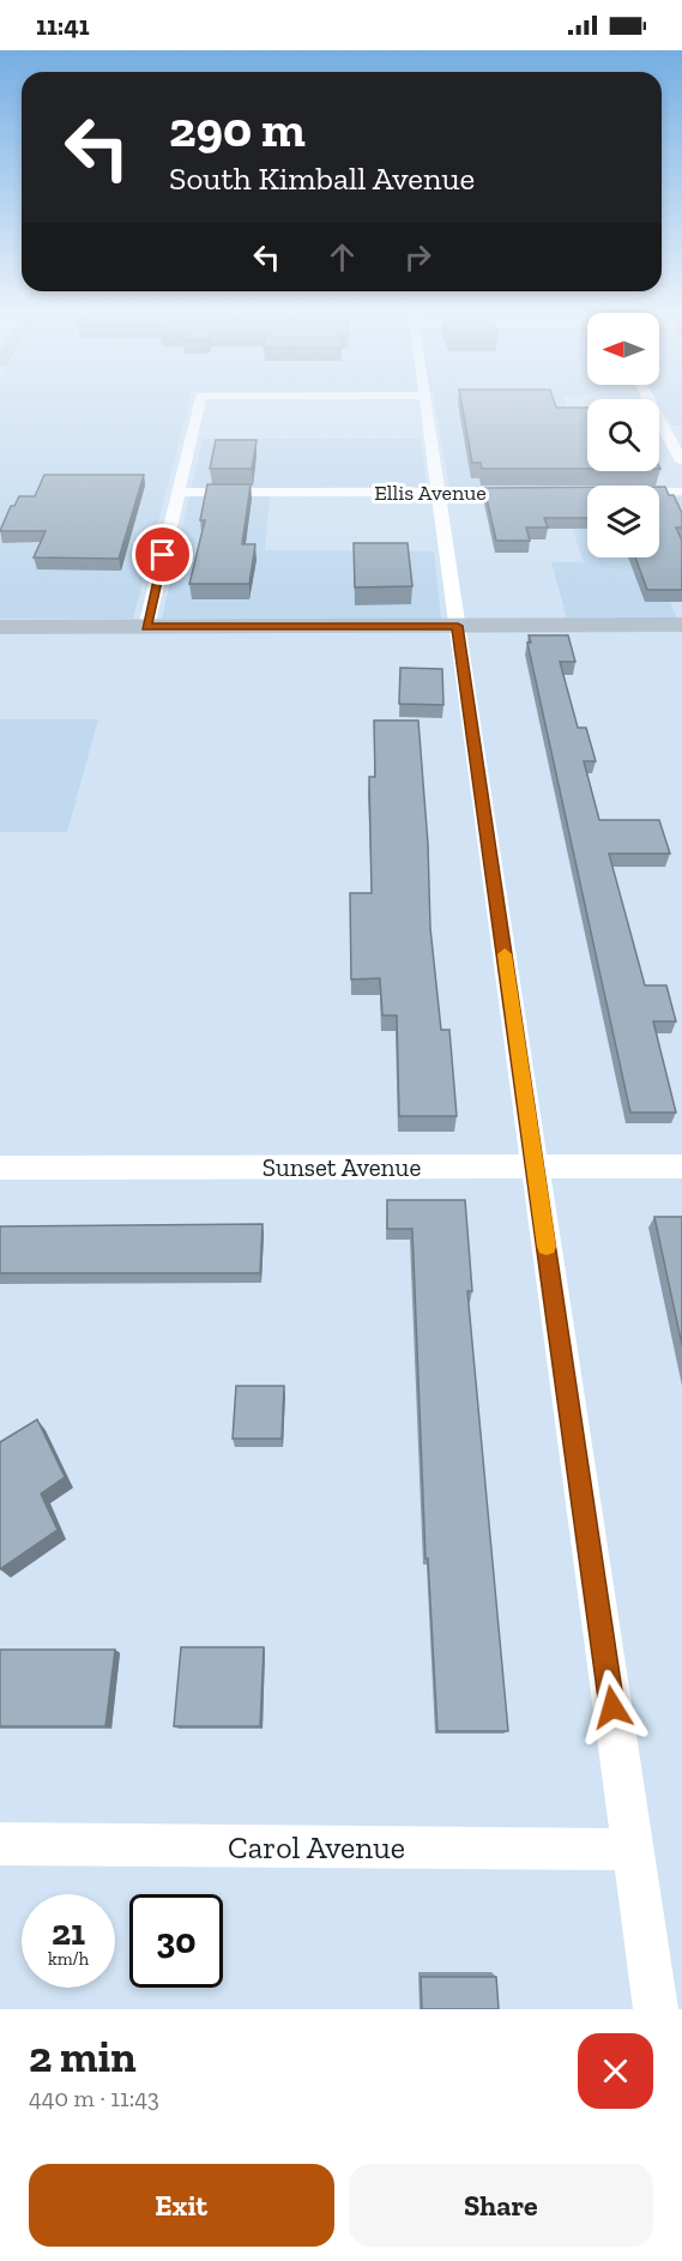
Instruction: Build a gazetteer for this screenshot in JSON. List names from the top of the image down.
{
  "streets": {
    "street": ["Ellis Avenue", "Sunset Avenue", "Carol Avenue"]
  },
  "north": "left",
  "page": {
    "status": "11:41",
    "turn": ["290 m", "South Kimball Avenue"],
    "speed": "21 km/h",
    "limit": "30",
    "heading": ["2 min", "440 m · 11:43"],
    "buttons": ["Exit", "Share"]
  }
}
